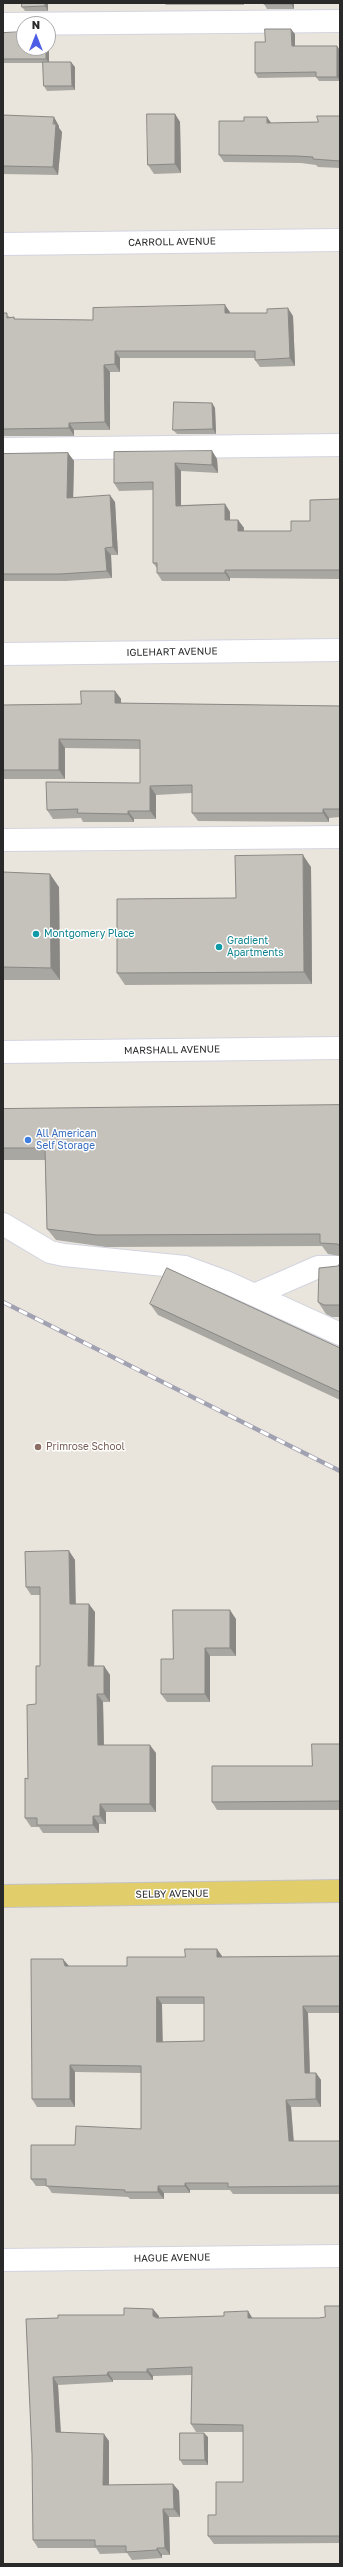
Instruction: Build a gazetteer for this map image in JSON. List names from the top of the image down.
{
  "streets": {
    "main road": ["SELBY AVENUE"],
    "street": [
      "CARROLL AVENUE",
      "IGLEHART AVENUE",
      "MARSHALL AVENUE",
      "HAGUE AVENUE"
    ]
  },
  "places": [
    "Montgomery Place",
    "Gradient Apartments",
    "All American Self Storage",
    "Primrose School"
  ],
  "north": "top"
}
